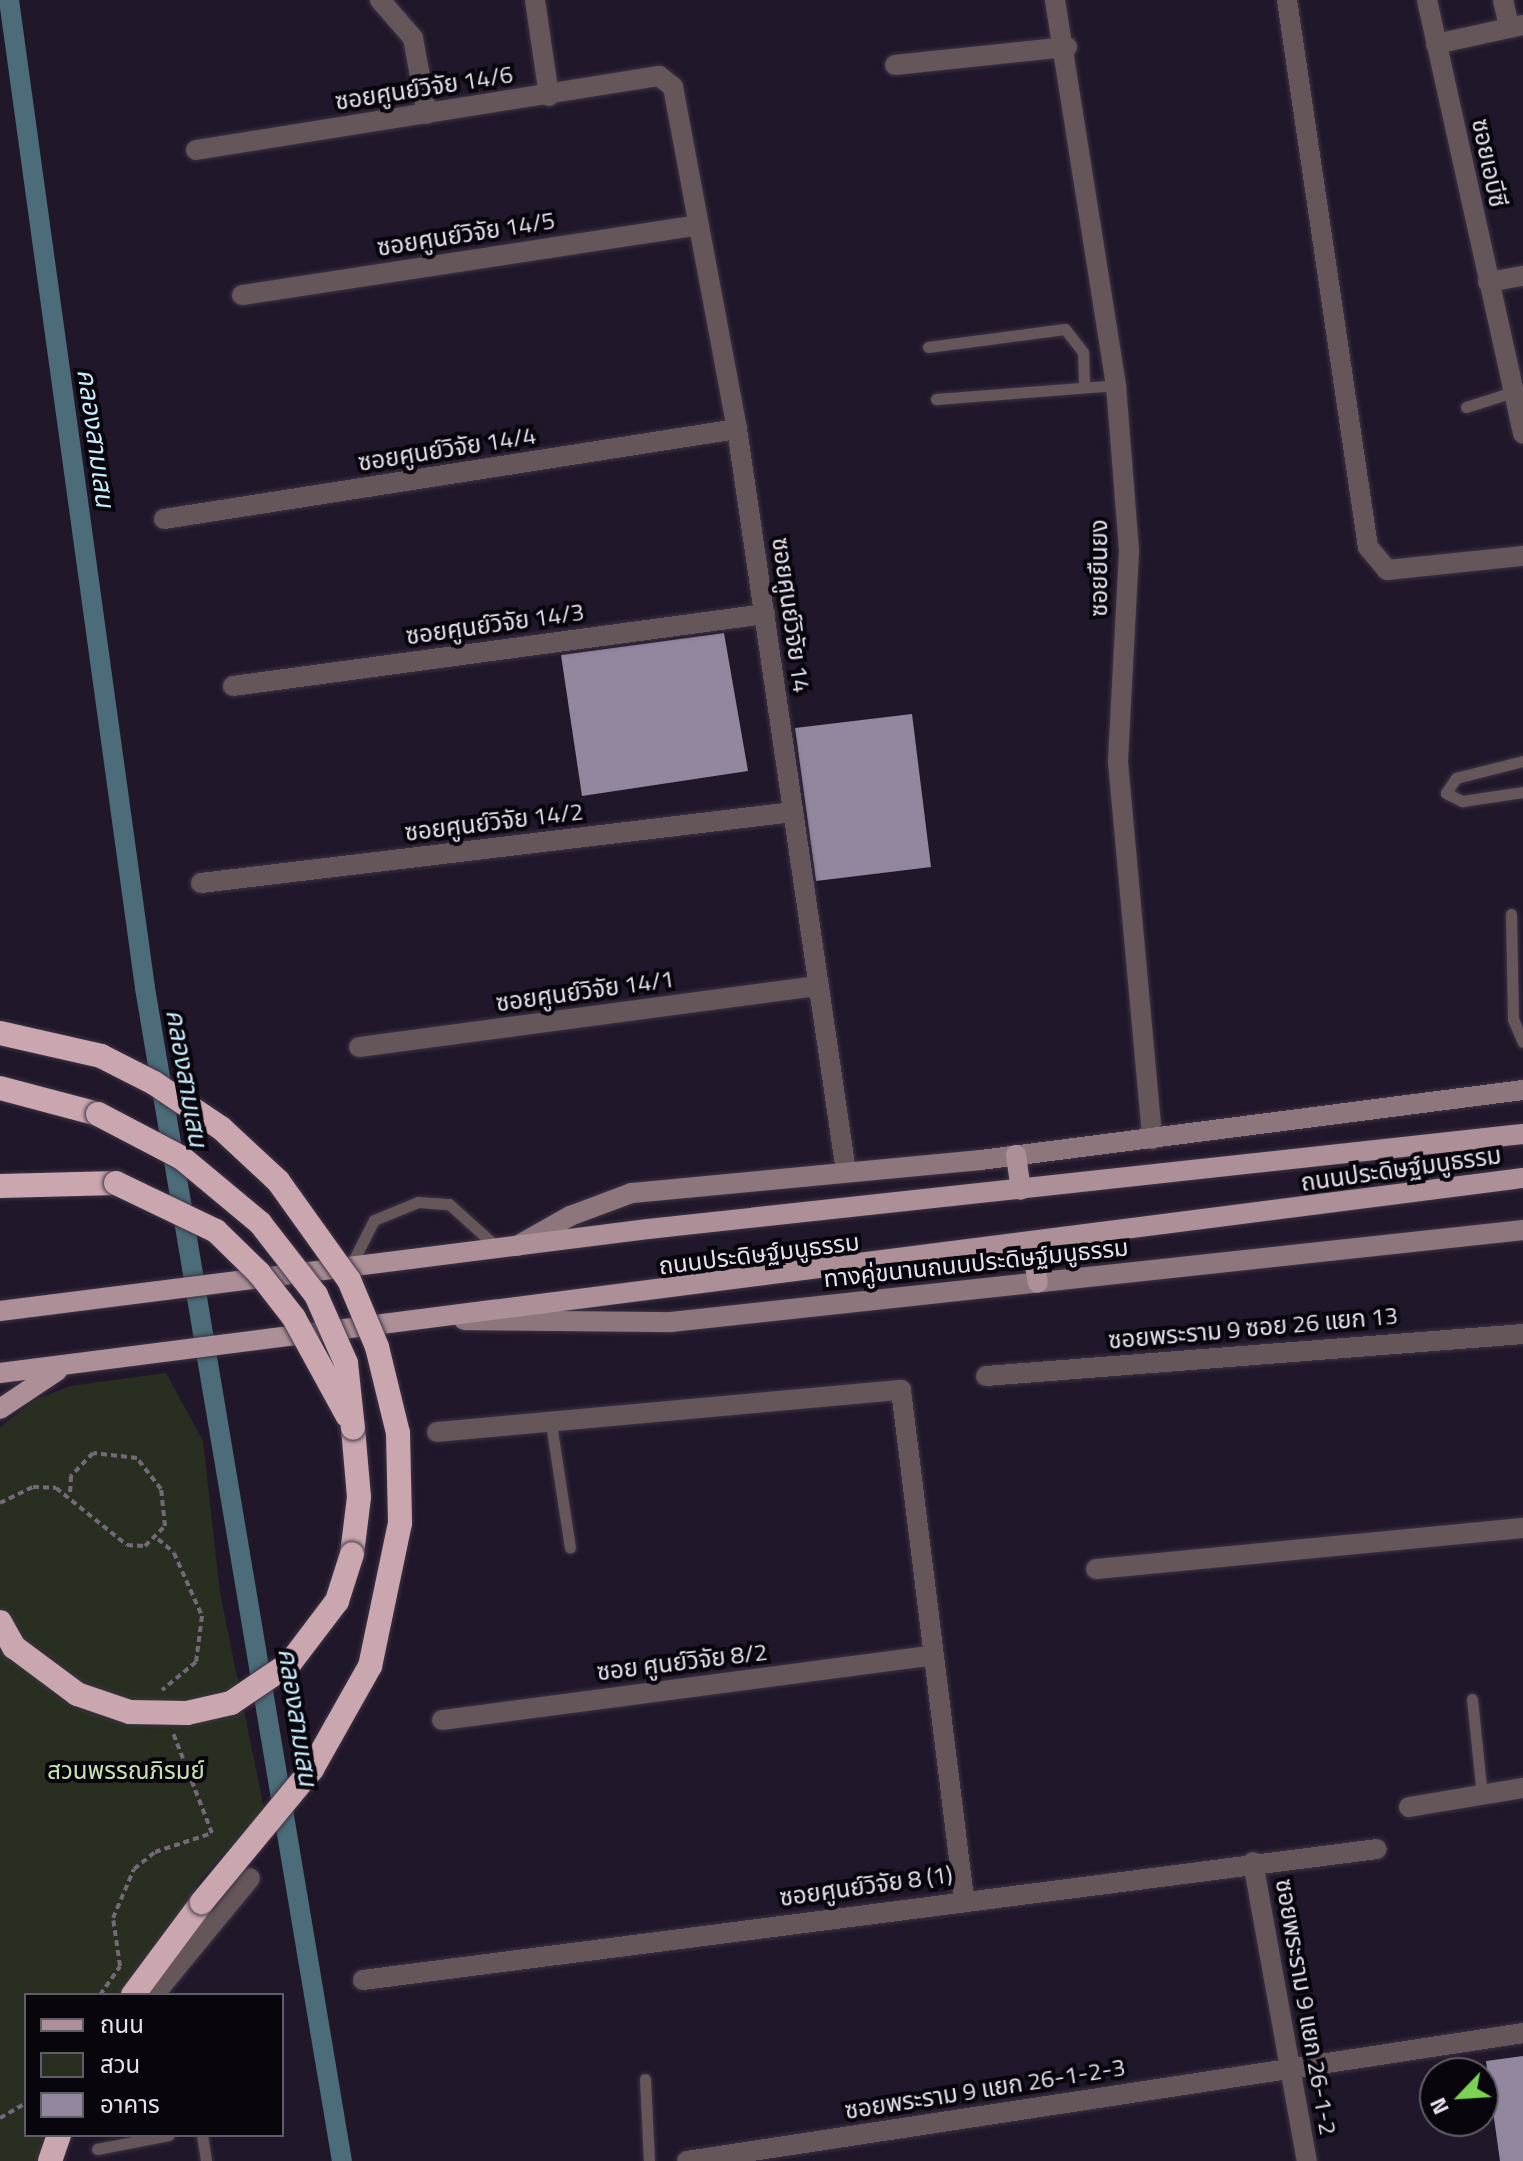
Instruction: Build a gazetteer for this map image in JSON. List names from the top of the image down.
{
  "streets": {
    "main road": ["ถนนประดิษฐ์มนูธรรม"],
    "street": [
      "ซอยศูนย์วิจัย 14/6",
      "ซอยเอบีซี",
      "ซอยศูนย์วิจัย 14/5",
      "ซอยศูนย์วิจัย 14/4",
      "ซอยยืนยง",
      "ซอยศูนย์วิจัย 14",
      "ซอยศูนย์วิจัย 14/3",
      "ซอยศูนย์วิจัย 14/2",
      "ซอยศูนย์วิจัย 14/1",
      "ทางคู่ขนานถนนประดิษฐ์มนูธรรม",
      "ซอยพระราม 9 ซอย 26 แยก 13",
      "ซอย ศูนย์วิจัย 8/2",
      "ซอยศูนย์วิจัย 8 (1)",
      "ซอยพระราม 9 แยก 26-1-2",
      "ซอยพระราม 9 แยก 26-1-2-3"
    ]
  },
  "crossings": [
    ["ซอยศูนย์วิจัย 14/6", "ซอยศูนย์วิจัย 14"],
    ["ซอยศูนย์วิจัย 14/5", "ซอยศูนย์วิจัย 14"],
    ["ซอยศูนย์วิจัย 14/4", "ซอยศูนย์วิจัย 14"],
    ["ซอยศูนย์วิจัย 14", "ซอยศูนย์วิจัย 14/3"],
    ["ซอยศูนย์วิจัย 14", "ซอยศูนย์วิจัย 14/2"],
    ["ซอยศูนย์วิจัย 14", "ซอยศูนย์วิจัย 14/1"],
    ["ถนนประดิษฐ์มนูธรรม", "ทางคู่ขนานถนนประดิษฐ์มนูธรรม"],
    ["ซอยศูนย์วิจัย 8 (1)", "ซอยพระราม 9 แยก 26-1-2"],
    ["ซอยพระราม 9 แยก 26-1-2", "ซอยพระราม 9 แยก 26-1-2-3"]
  ],
  "water": ["คลองสามเสน"],
  "parks": ["สวนพรรณภิรมย์"],
  "legend": ["ถนน", "สวน", "อาคาร"],
  "north": "bottom left"
}
